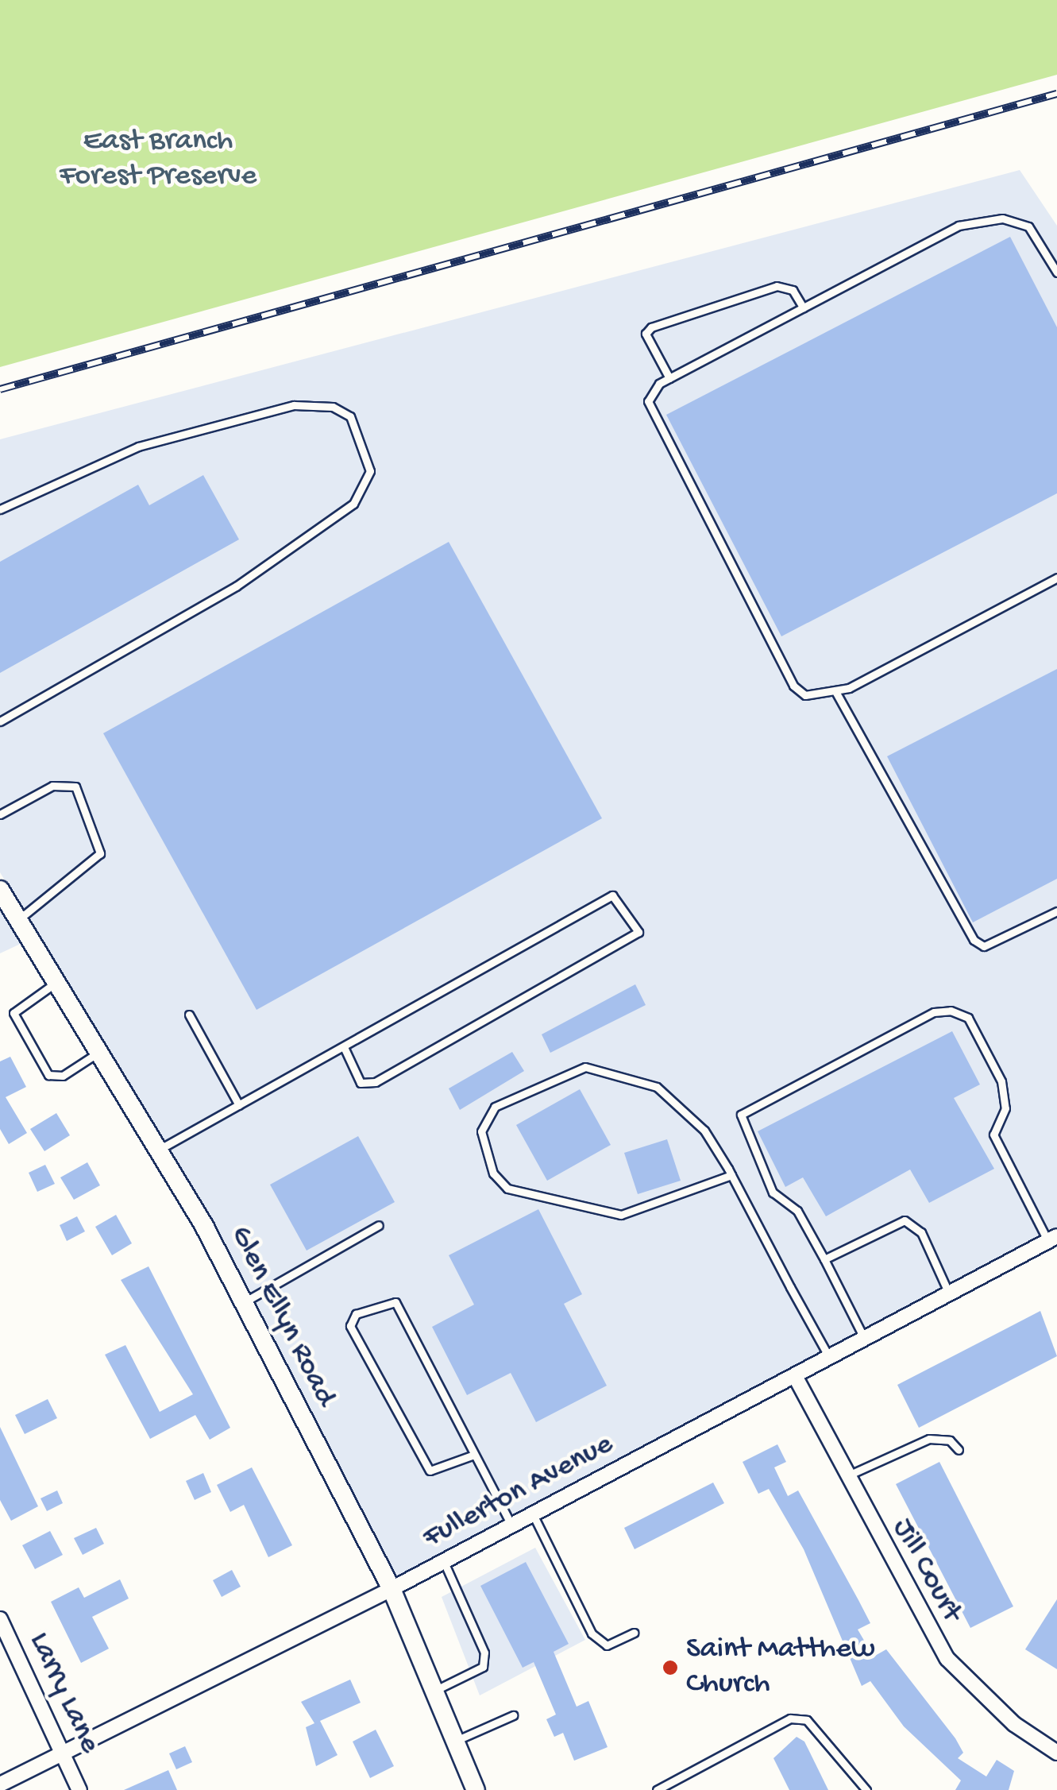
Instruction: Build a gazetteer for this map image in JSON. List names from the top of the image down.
{
  "streets": {
    "street": [
      "Glen Ellyn Road",
      "Fullerton Avenue",
      "Jill Court",
      "Larry Lane"
    ]
  },
  "crossings": [
    ["Glen Ellyn Road", "Fullerton Avenue"],
    ["Fullerton Avenue", "Jill Court"],
    ["Fullerton Avenue", "Larry Lane"]
  ],
  "parks": ["East Branch Forest Preserve"],
  "places": ["Saint Matthew Church"]
}
